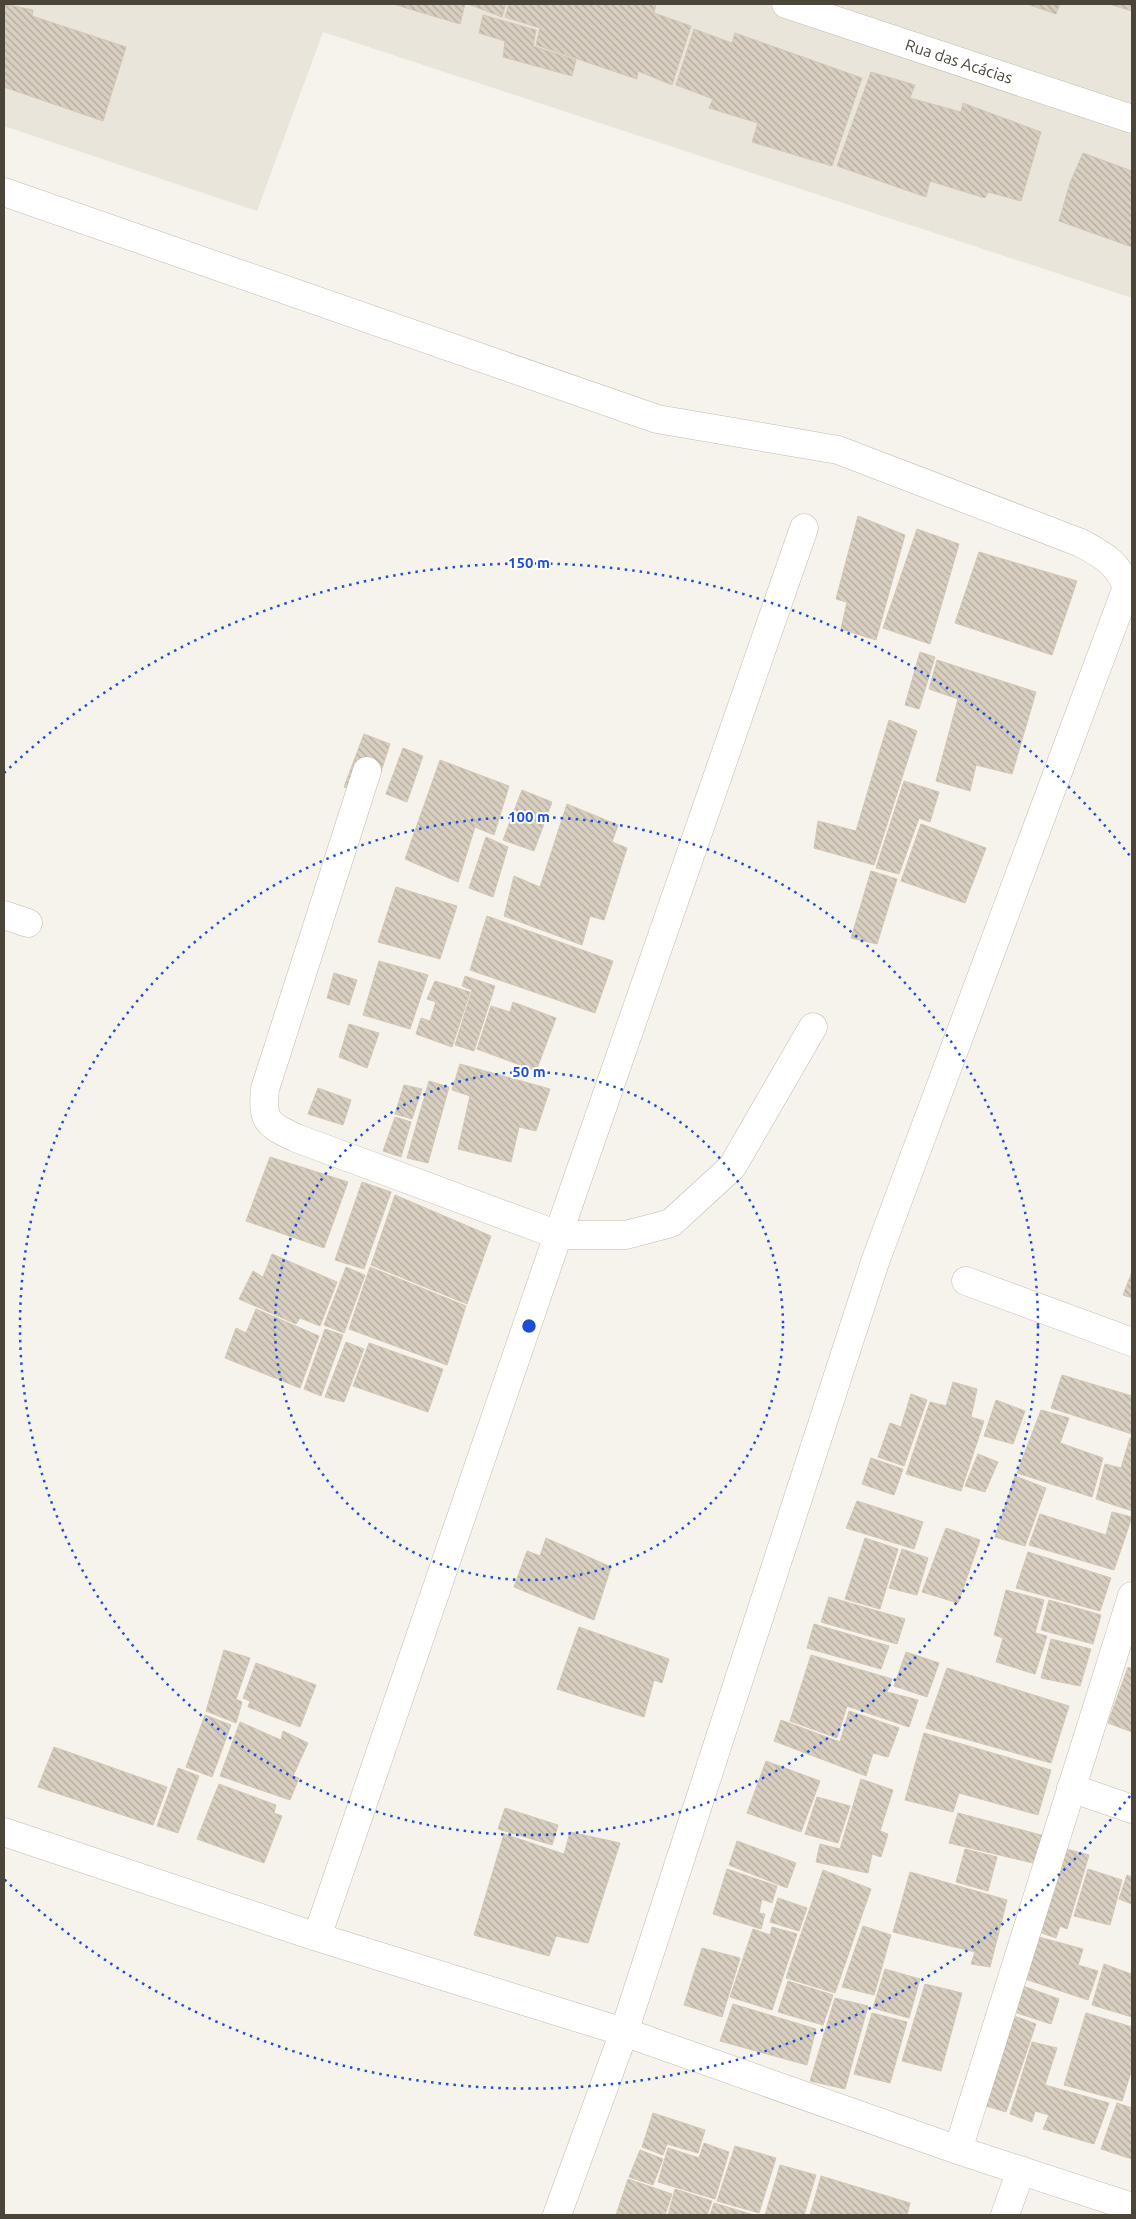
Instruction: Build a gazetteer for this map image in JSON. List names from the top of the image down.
{
  "streets": {
    "street": ["Rua das Acácias"]
  },
  "rings": ["150 m", "100 m", "50 m"]
}
